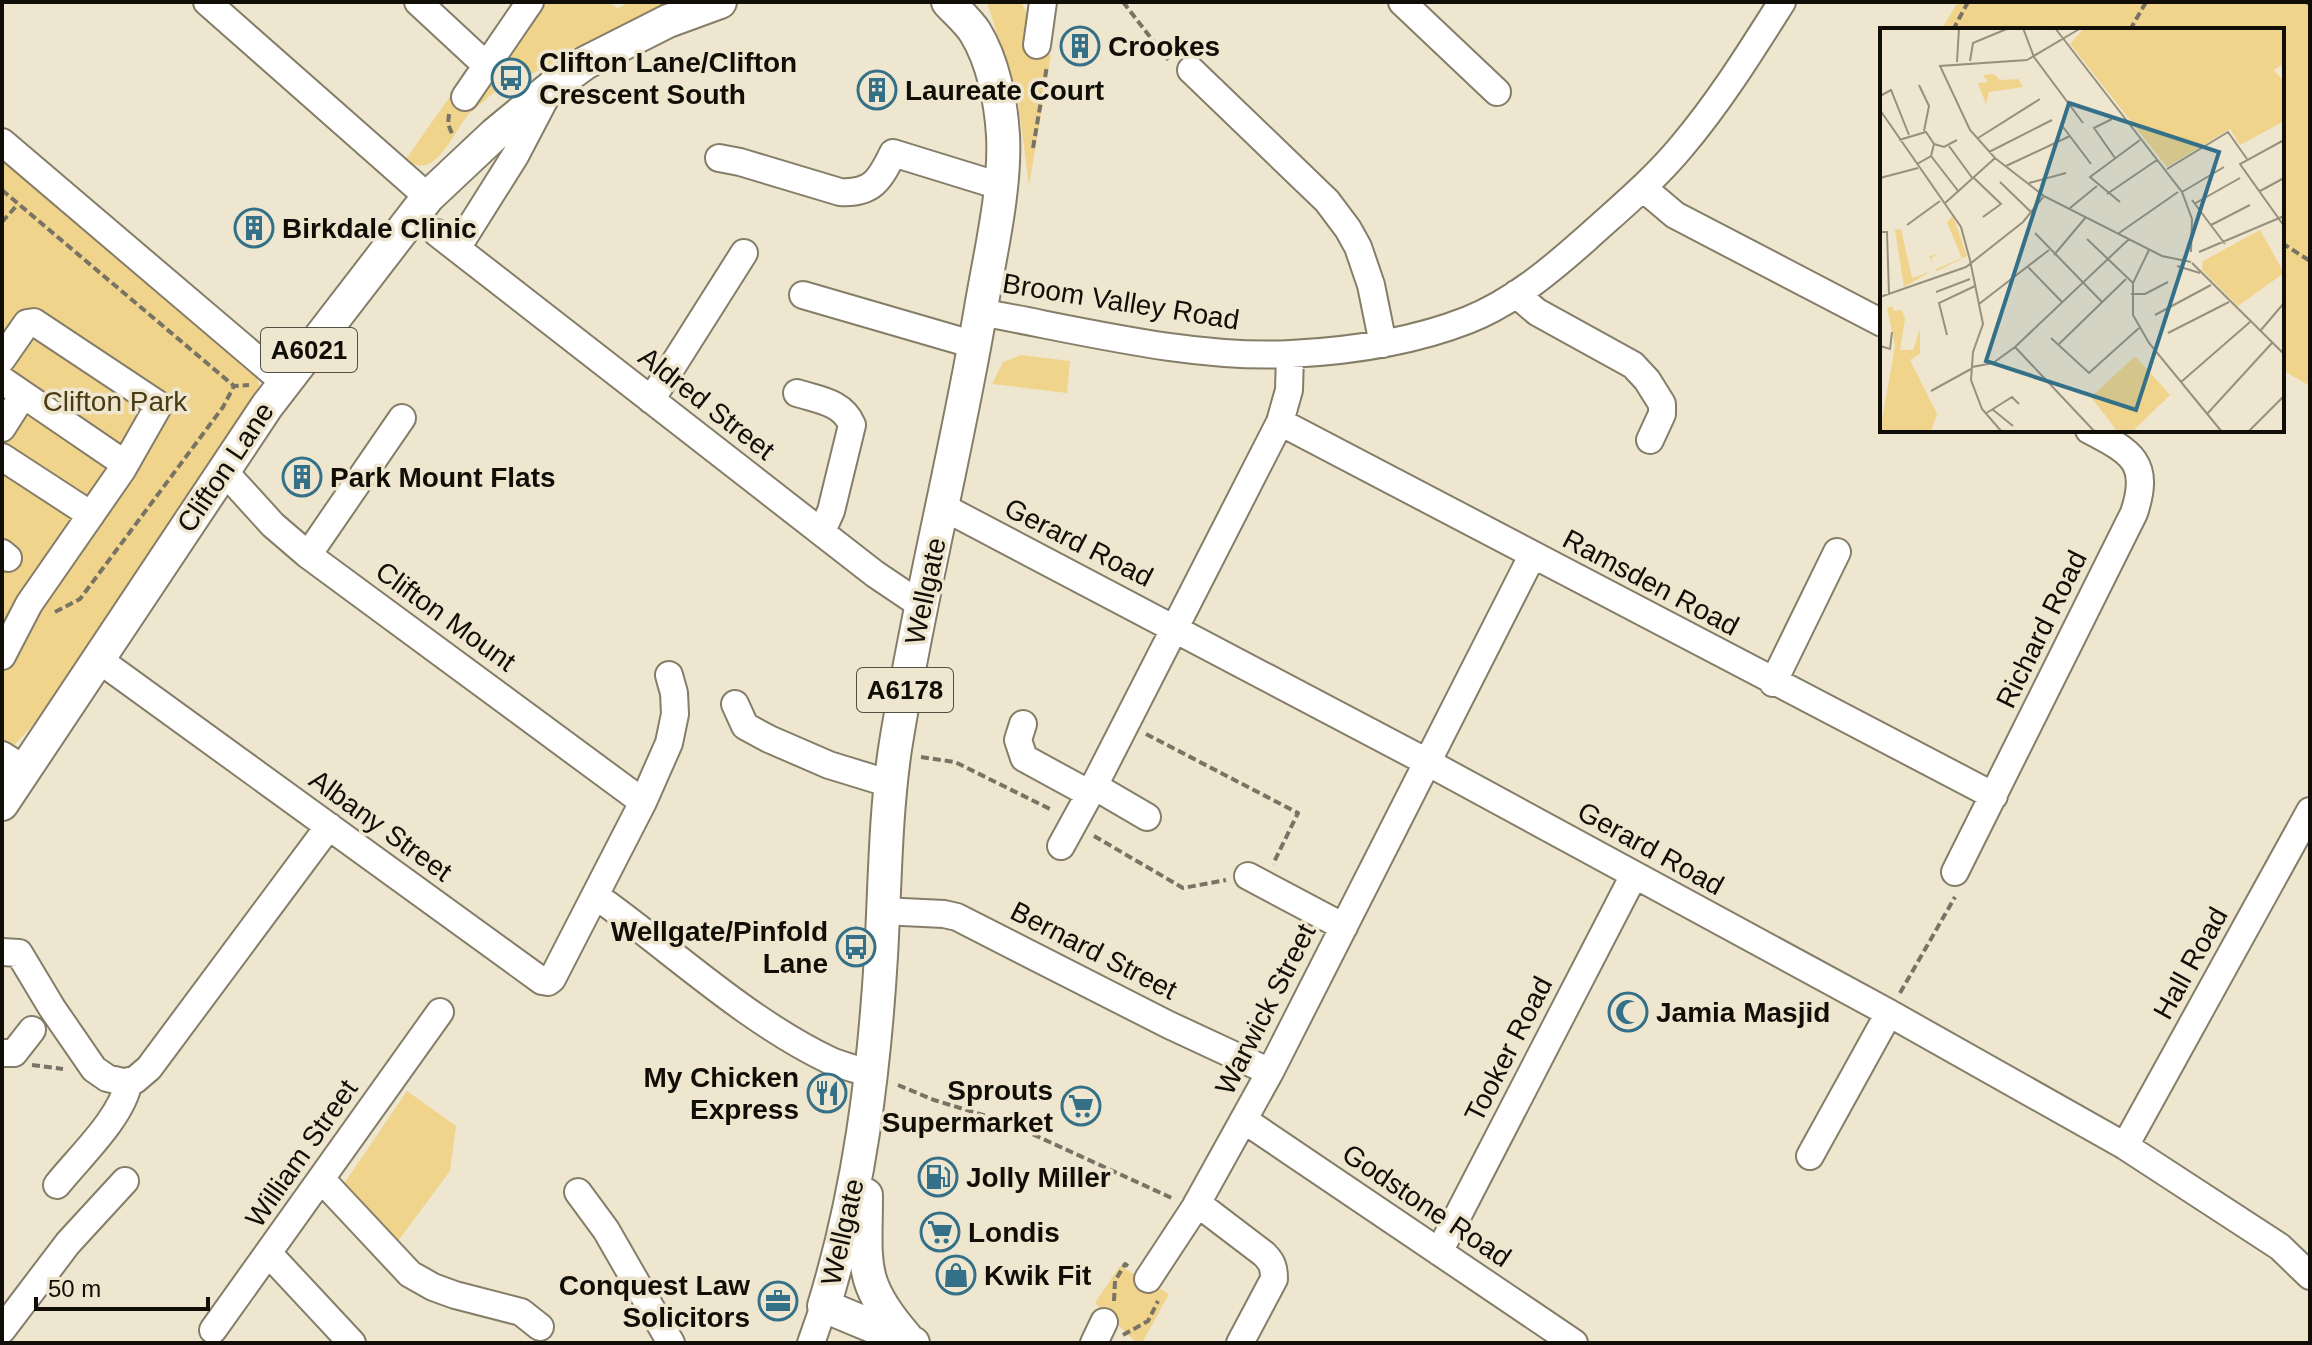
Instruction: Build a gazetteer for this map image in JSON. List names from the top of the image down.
{
  "streets": {
    "main road": [
      "A6021",
      "Clifton Lane",
      "Wellgate",
      "A6178"
    ],
    "street": [
      "Broom Valley Road",
      "Aldred Street",
      "Gerard Road",
      "Ramsden Road",
      "Clifton Mount",
      "Richard Road",
      "Albany Street",
      "Bernard Street",
      "Hall Road",
      "Warwick Street",
      "Tooker Road",
      "William Street",
      "Godstone Road"
    ]
  },
  "crossings": [
    ["Broom Valley Road", "Wellgate"],
    ["Aldred Street", "Clifton Lane"],
    ["Aldred Street", "Wellgate"],
    ["Clifton Lane", "Clifton Mount"],
    ["Clifton Lane", "Albany Street"],
    ["Gerard Road", "Wellgate"],
    ["Gerard Road", "Hall Road"],
    ["Gerard Road", "Warwick Street"],
    ["Gerard Road", "Tooker Road"],
    ["Ramsden Road", "Richard Road"],
    ["Ramsden Road", "Warwick Street"],
    ["Wellgate", "A6178"],
    ["Wellgate", "Bernard Street"],
    ["Bernard Street", "Warwick Street"],
    ["Warwick Street", "Godstone Road"],
    ["Tooker Road", "Godstone Road"]
  ],
  "parks": ["Clifton Park"],
  "places": {
    "building": [
      "Crookes",
      "Laureate Court",
      "Birkdale Clinic",
      "Park Mount Flats"
    ],
    "bus stop": ["Clifton Lane/Clifton Crescent South", "Wellgate/Pinfold Lane"],
    "mosque": ["Jamia Masjid"],
    "restaurant": ["My Chicken Express"],
    "supermarket": ["Sprouts Supermarket", "Londis"],
    "fuel station": ["Jolly Miller"],
    "shop": ["Kwik Fit"],
    "office": ["Conquest Law Solicitors"]
  },
  "scale_bar": "50 m"
}
